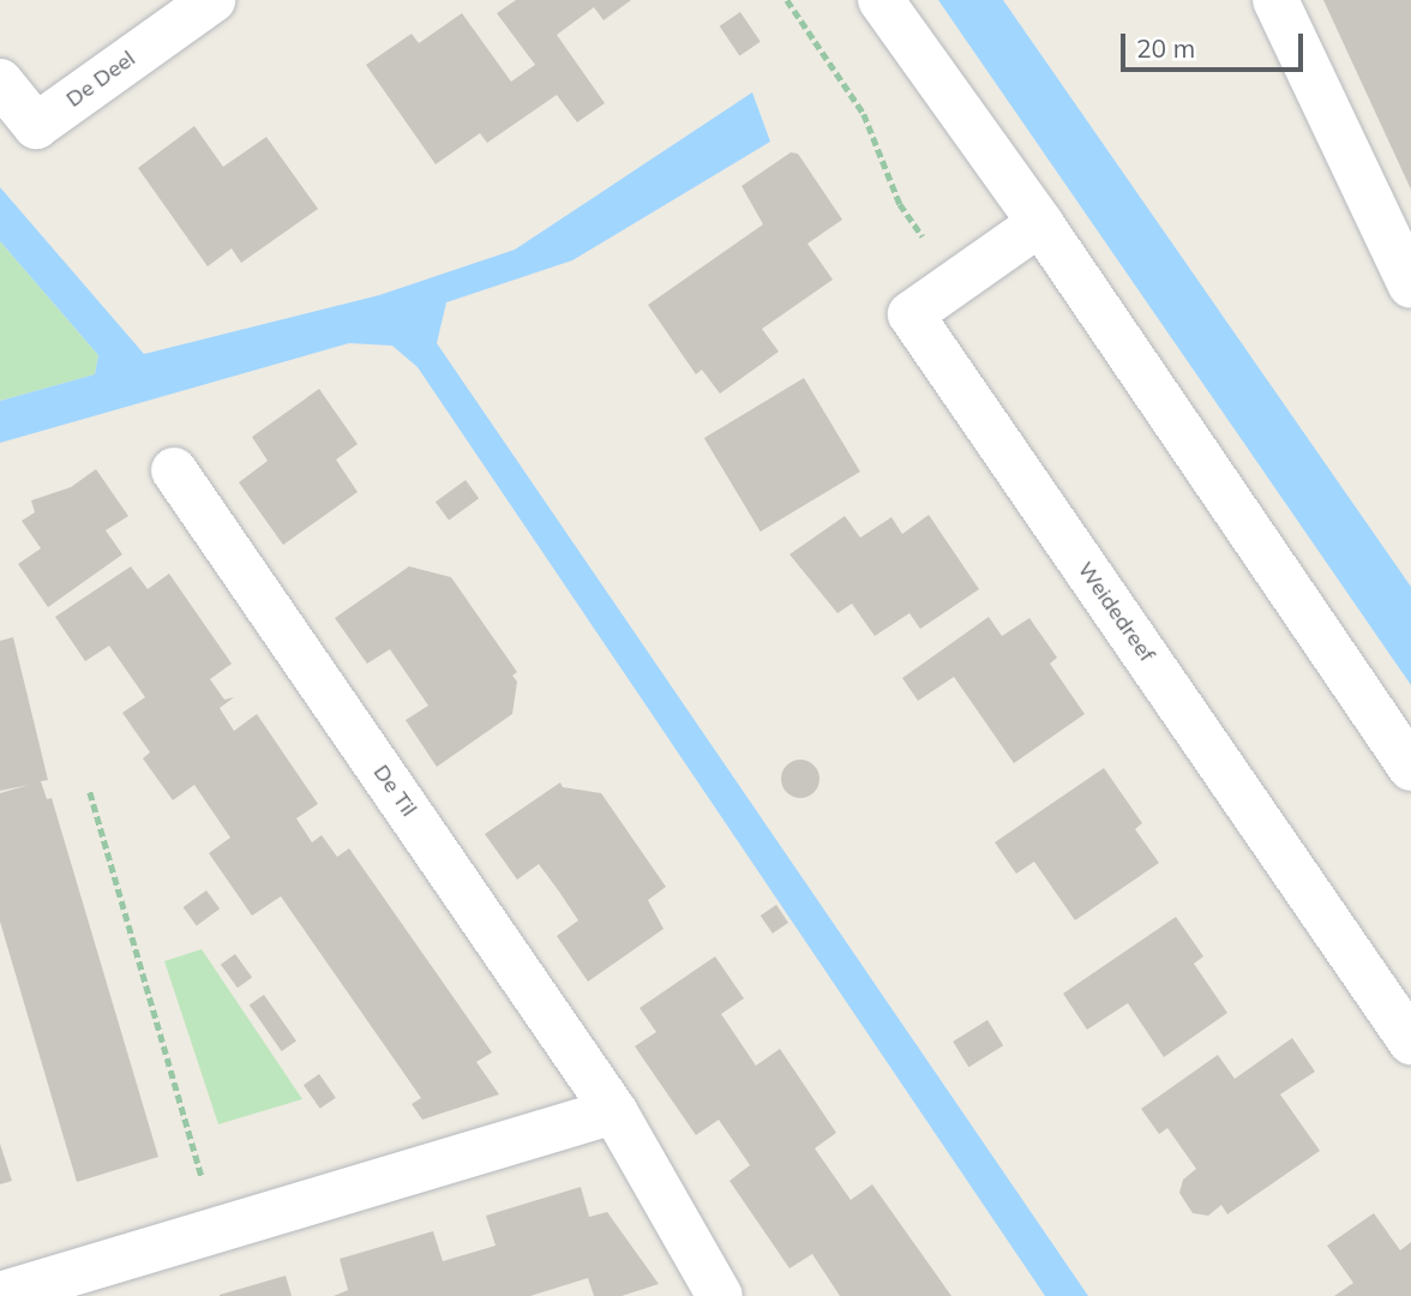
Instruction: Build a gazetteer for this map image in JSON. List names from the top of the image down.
{
  "streets": {
    "street": ["De Deel", "Weidedreef", "De Til"]
  },
  "scale_bar": "20 m"
}
